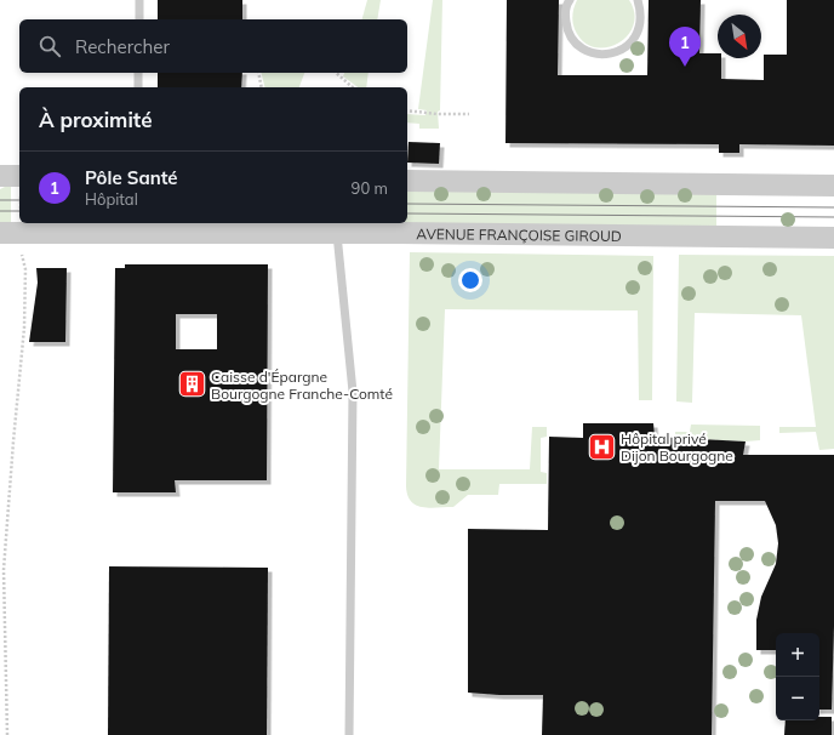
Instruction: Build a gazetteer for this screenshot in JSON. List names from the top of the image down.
{
  "streets": {
    "street": ["AVENUE FRANÇOISE GIROUD"]
  },
  "places": {
    "building": ["Caisse d'Épargne Bourgogne Franche-Comté"],
    "hospital": ["Hôpital privé Dijon Bourgogne"]
  },
  "north": "bottom right",
  "page": {
    "search": "Rechercher",
    "pins": "1",
    "heading": "À proximité",
    "list": [
      {
        "mark": "1",
        "name": "Pôle Santé",
        "note": "Hôpital",
        "value": "90 m"
      }
    ],
    "map_buttons": ["+", "−"]
  }
}
